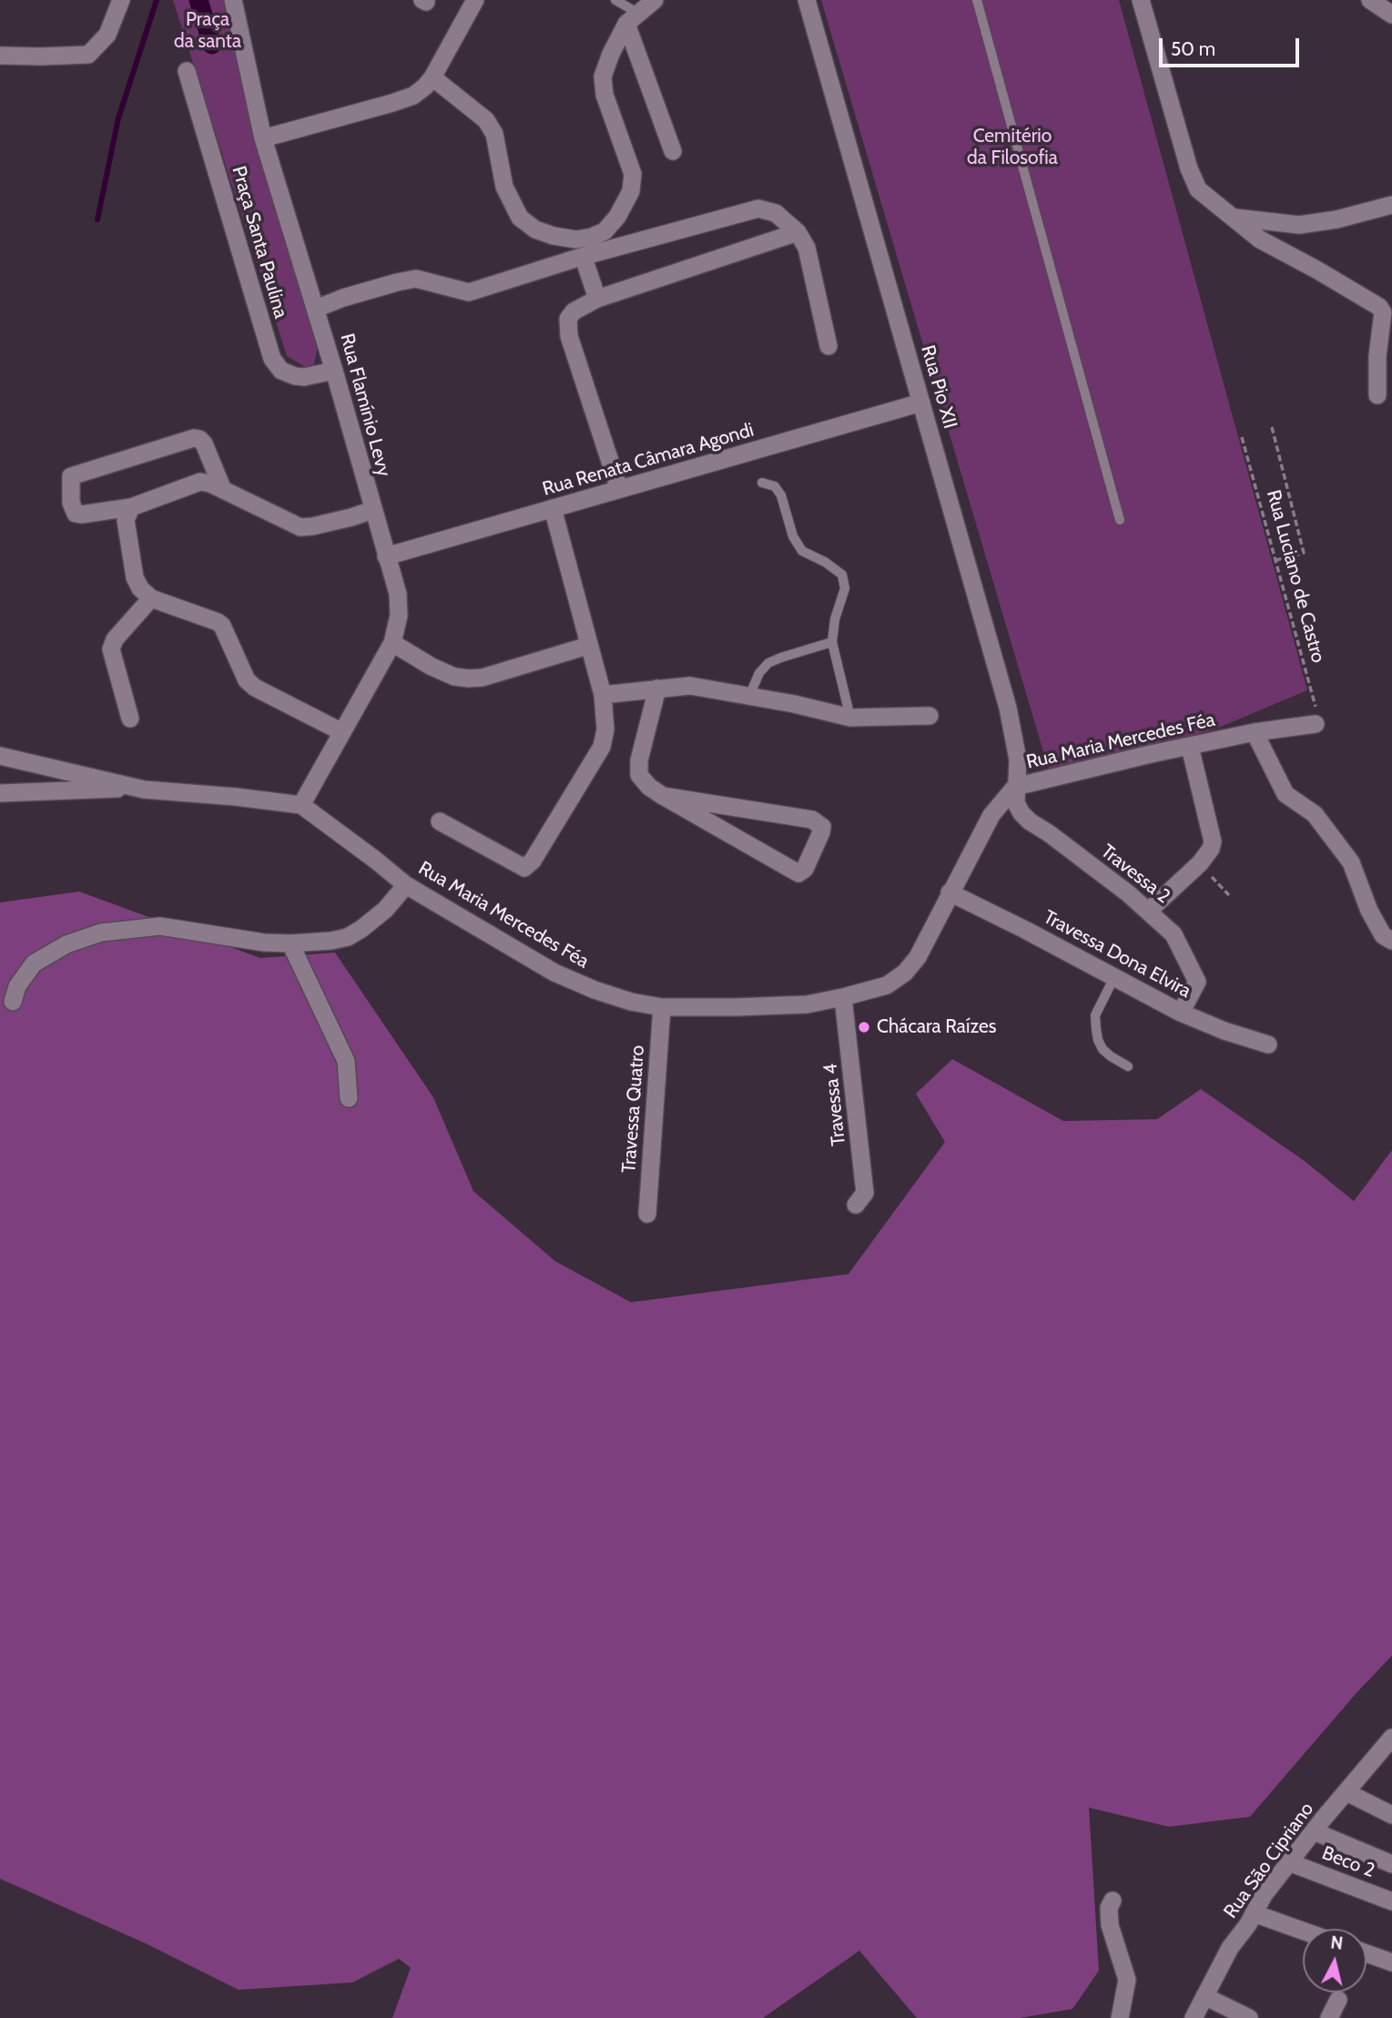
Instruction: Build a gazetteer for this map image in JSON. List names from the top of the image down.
{
  "streets": {
    "street": [
      "Praça Santa Paulina",
      "Rua Pio XII",
      "Rua Flamínio Levy",
      "Rua Renata Câmara Agondi",
      "Rua Maria Mercedes Féa",
      "Travessa 2",
      "Travessa Dona Elvira",
      "Travessa 4",
      "Travessa Quatro",
      "Rua São Cipriano",
      "Beco 2"
    ],
    "path": ["Rua Luciano de Castro"]
  },
  "crossings": [
    ["Praça Santa Paulina", "Rua Flamínio Levy"],
    ["Rua Pio XII", "Rua Renata Câmara Agondi"],
    ["Rua Pio XII", "Rua Maria Mercedes Féa"],
    ["Rua Pio XII", "Travessa 2"],
    ["Rua Flamínio Levy", "Rua Renata Câmara Agondi"],
    ["Rua Flamínio Levy", "Rua Maria Mercedes Féa"],
    ["Rua Luciano de Castro", "Rua Maria Mercedes Féa"],
    ["Rua Maria Mercedes Féa", "Travessa 2"],
    ["Rua Maria Mercedes Féa", "Travessa Dona Elvira"],
    ["Rua Maria Mercedes Féa", "Travessa 4"],
    ["Rua Maria Mercedes Féa", "Travessa Quatro"],
    ["Travessa 2", "Travessa Dona Elvira"],
    ["Rua São Cipriano", "Beco 2"]
  ],
  "parks": ["Praça da santa", "Cemitério da Filosofia"],
  "places": ["Chácara Raízes"],
  "scale_bar": "50 m",
  "north": "top"
}
